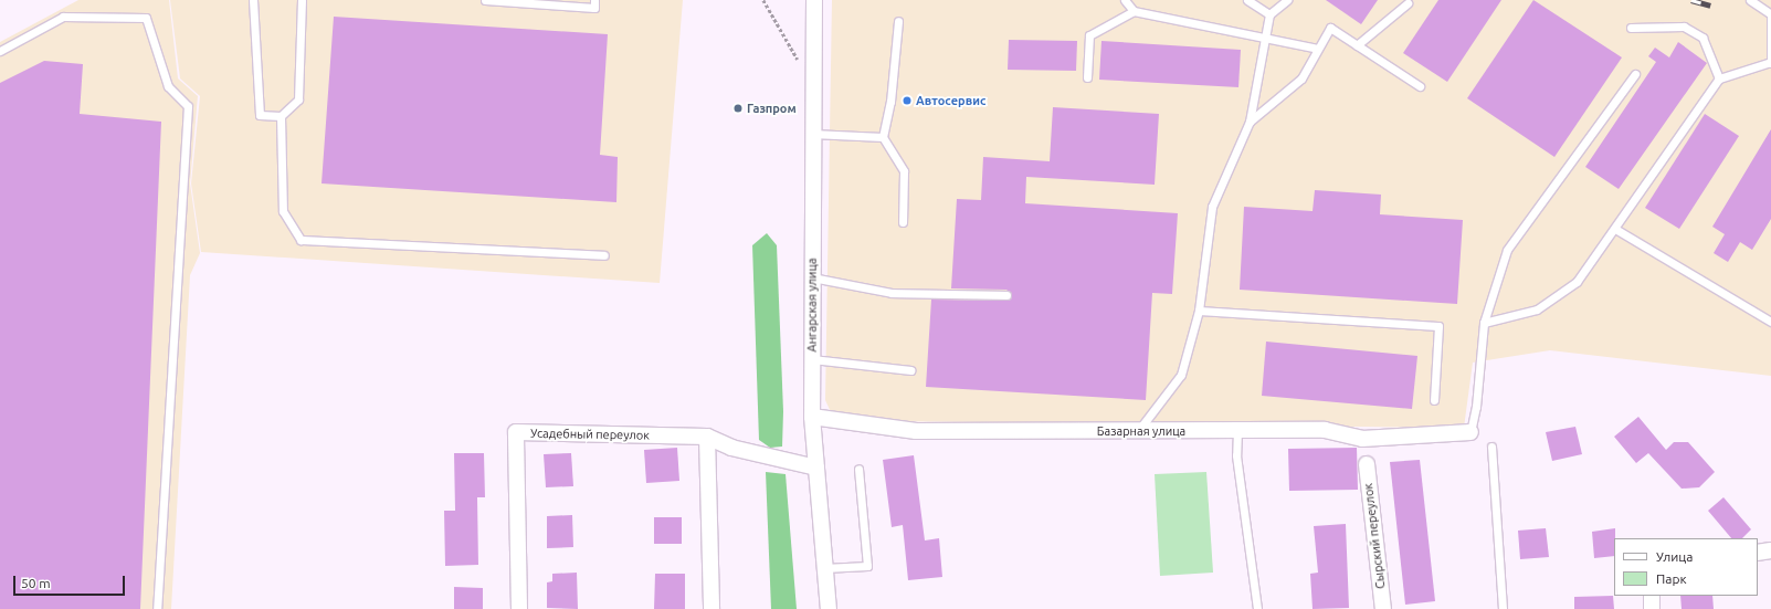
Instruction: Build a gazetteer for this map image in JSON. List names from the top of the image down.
{
  "streets": {
    "street": [
      "Ангарская улица",
      "Базарная улица",
      "Усадебный переулок",
      "Сырский переулок"
    ]
  },
  "crossings": [
    ["Ангарская улица", "Базарная улица"],
    ["Ангарская улица", "Усадебный переулок"]
  ],
  "places": ["Автосервис", "Газпром"],
  "legend": ["Улица", "Парк"],
  "scale_bar": "50 m"
}
